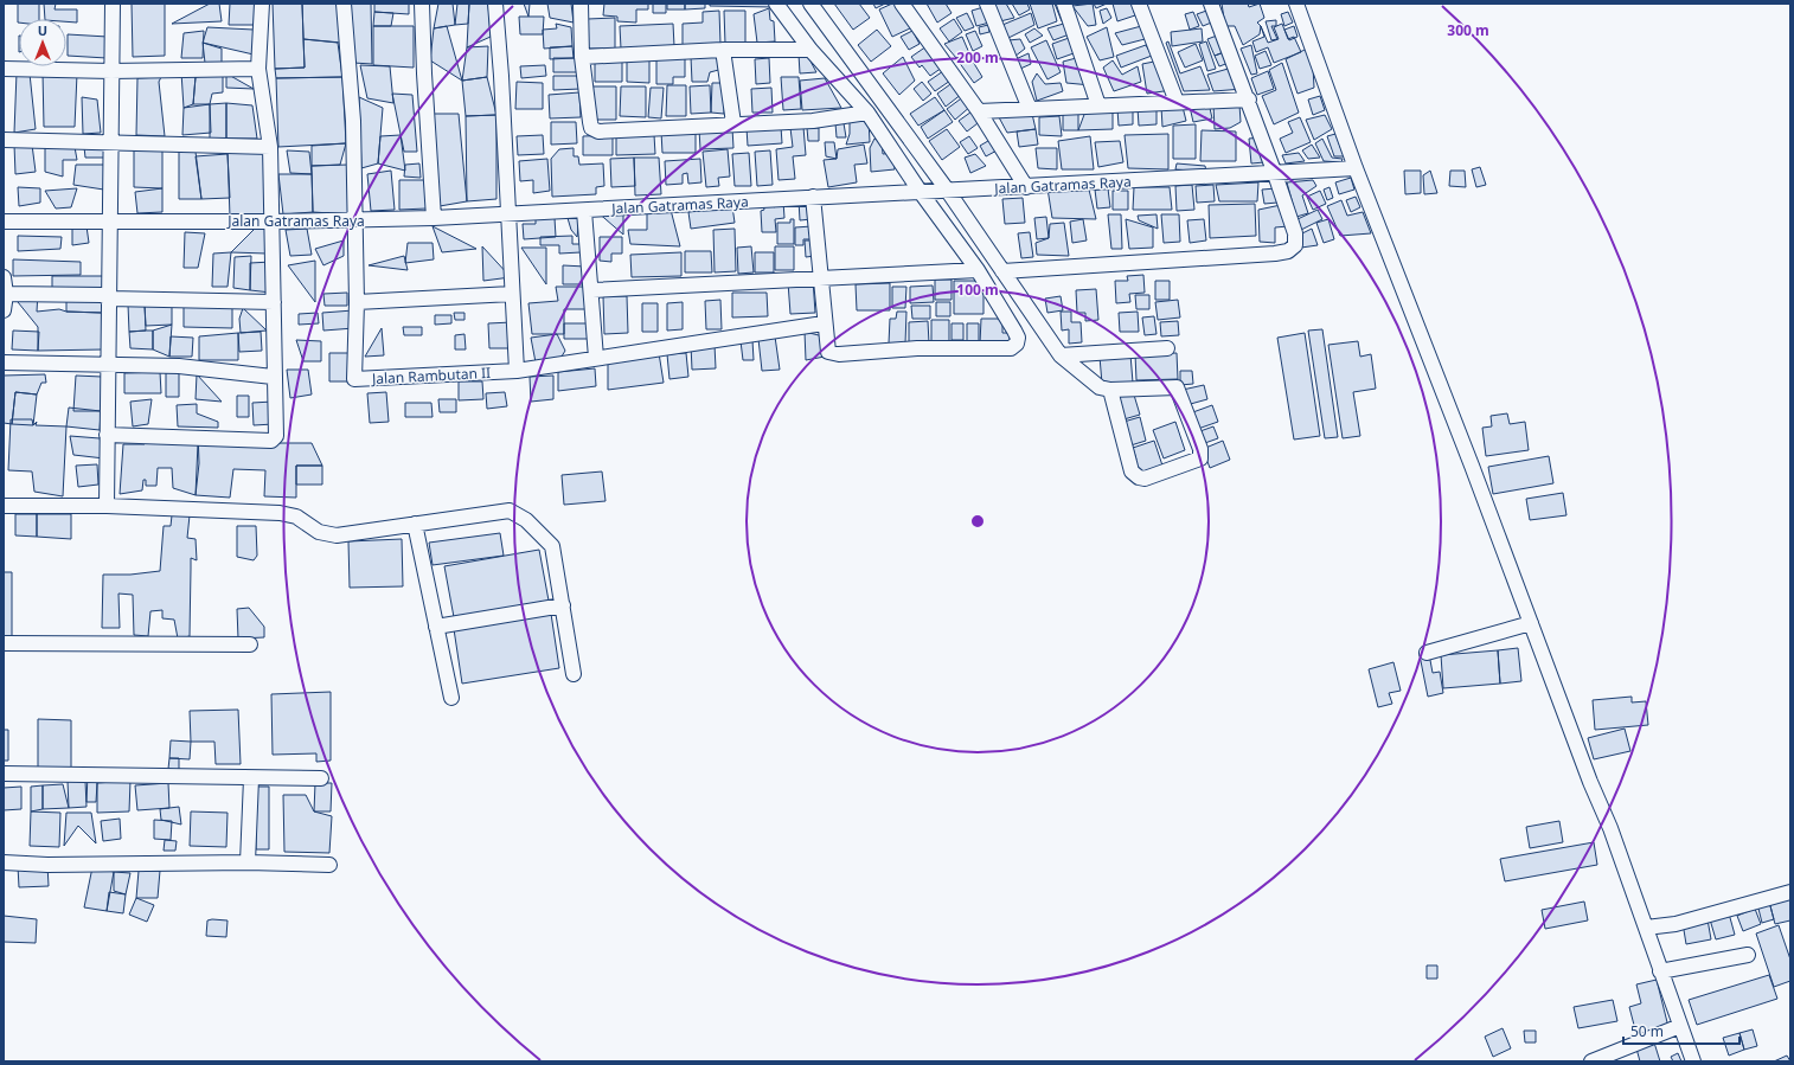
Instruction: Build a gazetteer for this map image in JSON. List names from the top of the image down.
{
  "streets": {
    "street": ["Jalan Gatramas Raya", "Jalan Rambutan II"]
  },
  "crossings": [
    ["Jalan Gatramas Raya", "Jalan Rambutan II"]
  ],
  "scale_bar": "50 m",
  "north": "top",
  "rings": ["300 m", "200 m", "100 m"]
}
